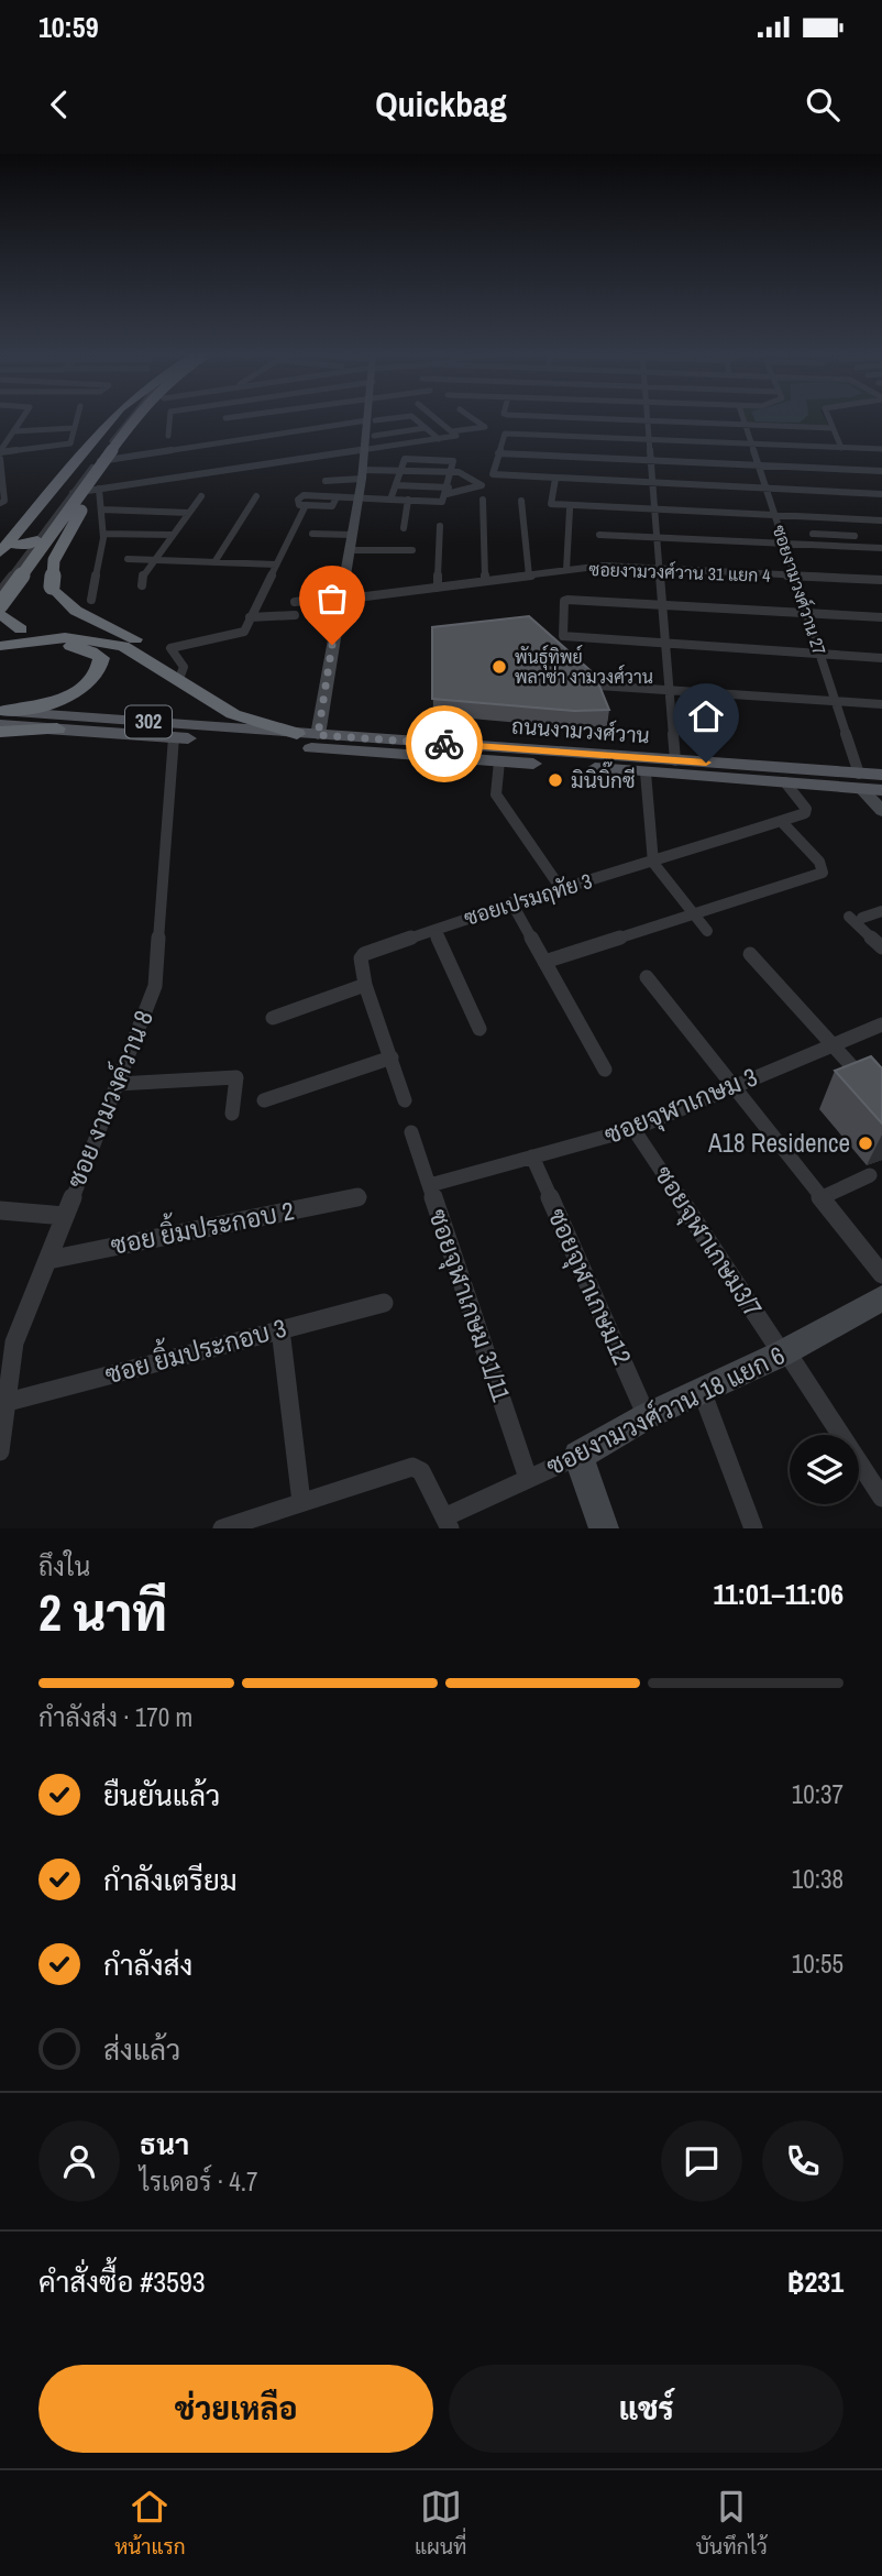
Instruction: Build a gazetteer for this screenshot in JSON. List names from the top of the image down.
{
  "streets": {
    "main road": ["302", "ถนนงามวงศ์วาน"],
    "street": [
      "ซอยงามวงศ์วาน 31 แยก 4",
      "ซอยงามวงศ์วาน 27",
      "ซอยเปรมฤทัย 3",
      "ซอย งามวงค์วาน 8",
      "ซอยจุฬาเกษม 3",
      "ซอย ยิ้มประกอบ 2",
      "ซอยจุฬาเกษม3/7",
      "ซอยจุฬาเกษม12",
      "ซอยจุฬาเกษม 31/11",
      "ซอย ยิ้มประกอบ 3",
      "ซอยงามวงศ์วาน 18 แยก 6"
    ]
  },
  "crossings": [
    ["ซอยงามวงศ์วาน 31 แยก 4", "ซอยงามวงศ์วาน 27"],
    ["ซอยงามวงศ์วาน 27", "ถนนงามวงศ์วาน"],
    ["ถนนงามวงศ์วาน", "ซอยเปรมฤทัย 3"],
    ["ถนนงามวงศ์วาน", "ซอย งามวงค์วาน 8"],
    ["ซอย งามวงค์วาน 8", "ซอย ยิ้มประกอบ 2"],
    ["ซอย งามวงค์วาน 8", "ซอย ยิ้มประกอบ 3"],
    ["ซอยจุฬาเกษม 3", "ซอยจุฬาเกษม3/7"],
    ["ซอยจุฬาเกษม 3", "ซอยจุฬาเกษม12"],
    ["ซอยจุฬาเกษม 3", "ซอยจุฬาเกษม 31/11"],
    ["ซอยจุฬาเกษม3/7", "ซอยงามวงศ์วาน 18 แยก 6"],
    ["ซอยจุฬาเกษม12", "ซอยงามวงศ์วาน 18 แยก 6"],
    ["ซอยจุฬาเกษม 31/11", "ซอยงามวงศ์วาน 18 แยก 6"]
  ],
  "places": ["พันธุ์ทิพย์ พลาซ่า งามวงศ์วาน", "มินิบิ๊กซี", "A18 Residence"],
  "page": {
    "status": "10:59",
    "header": "Quickbag",
    "heading": ["2 นาที", "ถึงใน", "11:01–11:06"],
    "panel": [
      "ธนา",
      "ไรเดอร์ · 4.7",
      "คำสั่งซื้อ #3593",
      "฿231"
    ],
    "bar": "กำลังส่ง · 170 m",
    "list": [
      ["ยืนยันแล้ว", "10:37"],
      ["กำลังเตรียม", "10:38"],
      ["กำลังส่ง", "10:55"],
      "ส่งแล้ว"
    ],
    "buttons": ["ช่วยเหลือ", "แชร์"],
    "tabs": ["หน้าแรก", "แผนที่", "บันทึกไว้"]
  }
}
